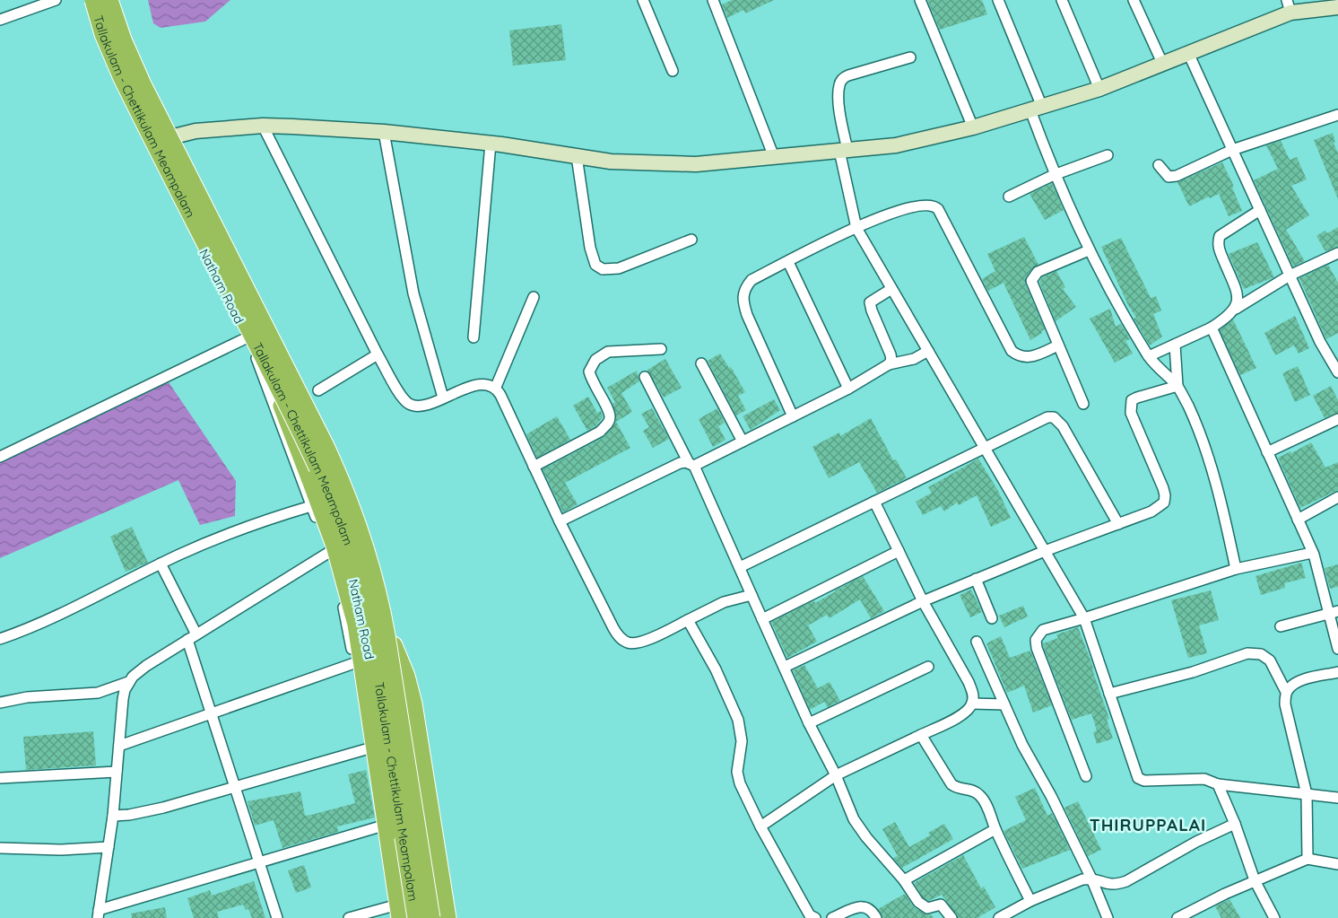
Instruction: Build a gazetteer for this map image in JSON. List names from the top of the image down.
{
  "streets": {
    "highway": ["Tallakulam - Chettikulam Meampalam"],
    "main road": ["Natham Road"]
  },
  "districts": ["THIRUPPALAI"]
}
